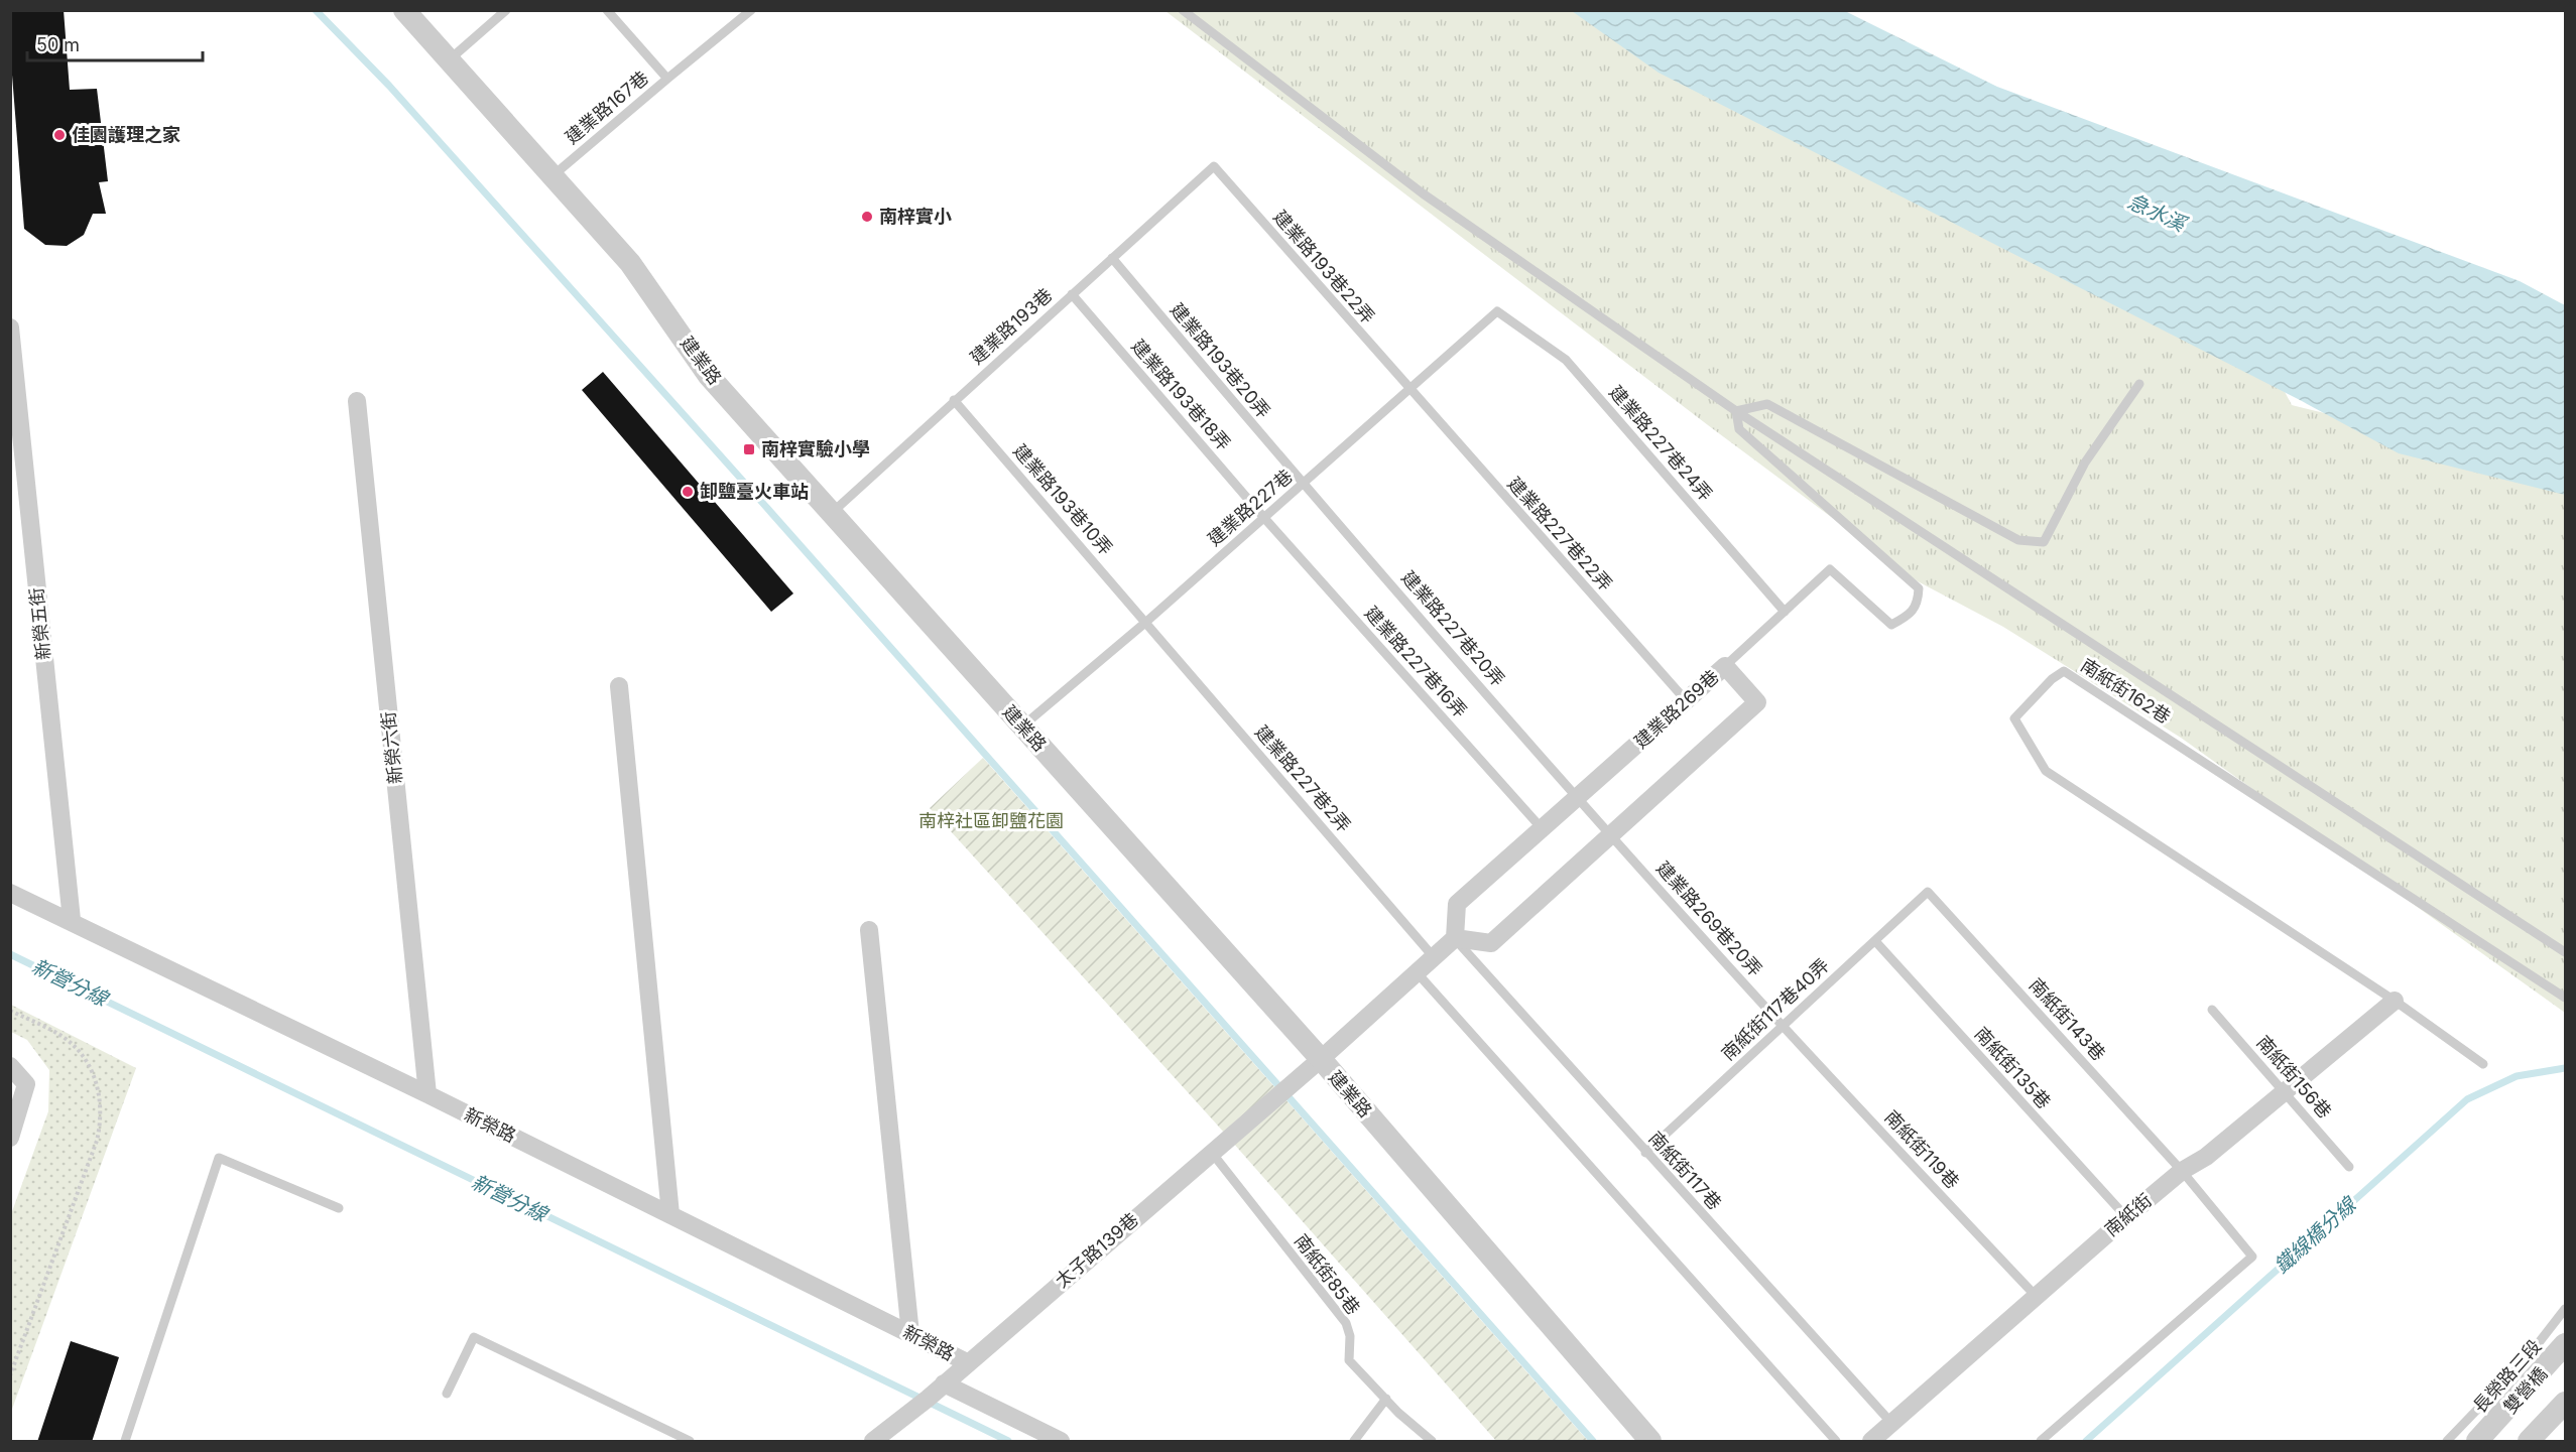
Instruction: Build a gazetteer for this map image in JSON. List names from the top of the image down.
{
  "streets": {
    "street": [
      "建業路",
      "新榮五街",
      "建業路269巷",
      "新榮六街",
      "新榮路",
      "南紙街",
      "太子路139巷",
      "雙營橋"
    ],
    "lane": [
      "建業路167巷",
      "建業路193巷22弄",
      "建業路193巷",
      "建業路193巷20弄",
      "建業路193巷18弄",
      "建業路227巷24弄",
      "建業路193巷10弄",
      "建業路227巷",
      "建業路227巷22弄",
      "建業路227巷20弄",
      "建業路227巷16弄",
      "南紙街162巷",
      "建業路227巷2弄",
      "建業路269巷20弄",
      "南紙街117巷40弄",
      "南紙街143巷",
      "南紙街135巷",
      "南紙街156巷",
      "南紙街119巷",
      "南紙街117巷",
      "南紙街85巷",
      "長榮路三段"
    ]
  },
  "crossings": [
    ["建業路167巷", "建業路"],
    ["建業路193巷22弄", "建業路193巷"],
    ["建業路193巷22弄", "建業路227巷"],
    ["建業路193巷22弄", "建業路227巷22弄"],
    ["建業路193巷", "建業路"],
    ["建業路193巷", "建業路193巷20弄"],
    ["建業路193巷", "建業路193巷18弄"],
    ["建業路193巷", "建業路193巷10弄"],
    ["建業路", "建業路227巷"],
    ["建業路", "太子路139巷"],
    ["建業路193巷20弄", "建業路227巷"],
    ["建業路193巷20弄", "建業路227巷20弄"],
    ["建業路193巷18弄", "建業路227巷"],
    ["建業路193巷18弄", "建業路227巷16弄"],
    ["建業路227巷24弄", "建業路227巷"],
    ["建業路193巷10弄", "建業路227巷"],
    ["建業路193巷10弄", "建業路227巷2弄"],
    ["建業路227巷", "建業路227巷22弄"],
    ["建業路227巷", "建業路227巷20弄"],
    ["建業路227巷", "建業路227巷16弄"],
    ["建業路227巷", "建業路227巷2弄"],
    ["建業路227巷22弄", "建業路269巷"],
    ["新榮五街", "新榮路"],
    ["建業路227巷20弄", "建業路269巷"],
    ["建業路227巷20弄", "建業路269巷20弄"],
    ["建業路227巷16弄", "建業路269巷"],
    ["南紙街162巷", "南紙街"],
    ["建業路269巷", "建業路269巷20弄"],
    ["建業路269巷", "南紙街117巷"],
    ["新榮六街", "新榮路"],
    ["建業路269巷20弄", "南紙街117巷40弄"],
    ["建業路269巷20弄", "南紙街119巷"],
    ["南紙街117巷40弄", "南紙街143巷"],
    ["南紙街117巷40弄", "南紙街135巷"],
    ["南紙街117巷40弄", "南紙街119巷"],
    ["南紙街117巷40弄", "南紙街117巷"],
    ["南紙街143巷", "南紙街"],
    ["南紙街135巷", "南紙街"],
    ["南紙街156巷", "南紙街"],
    ["新榮路", "太子路139巷"],
    ["南紙街119巷", "南紙街"],
    ["南紙街117巷", "南紙街"],
    ["太子路139巷", "南紙街85巷"]
  ],
  "water": ["急水溪", "新營分線", "鐵線橋分線"],
  "parks": ["南梓社區卸鹽花園"],
  "places": {
    "other": ["佳園護理之家", "南梓實小", "卸鹽臺火車站"],
    "transit": ["南梓實驗小學"]
  },
  "scale_bar": "50 m"
}
